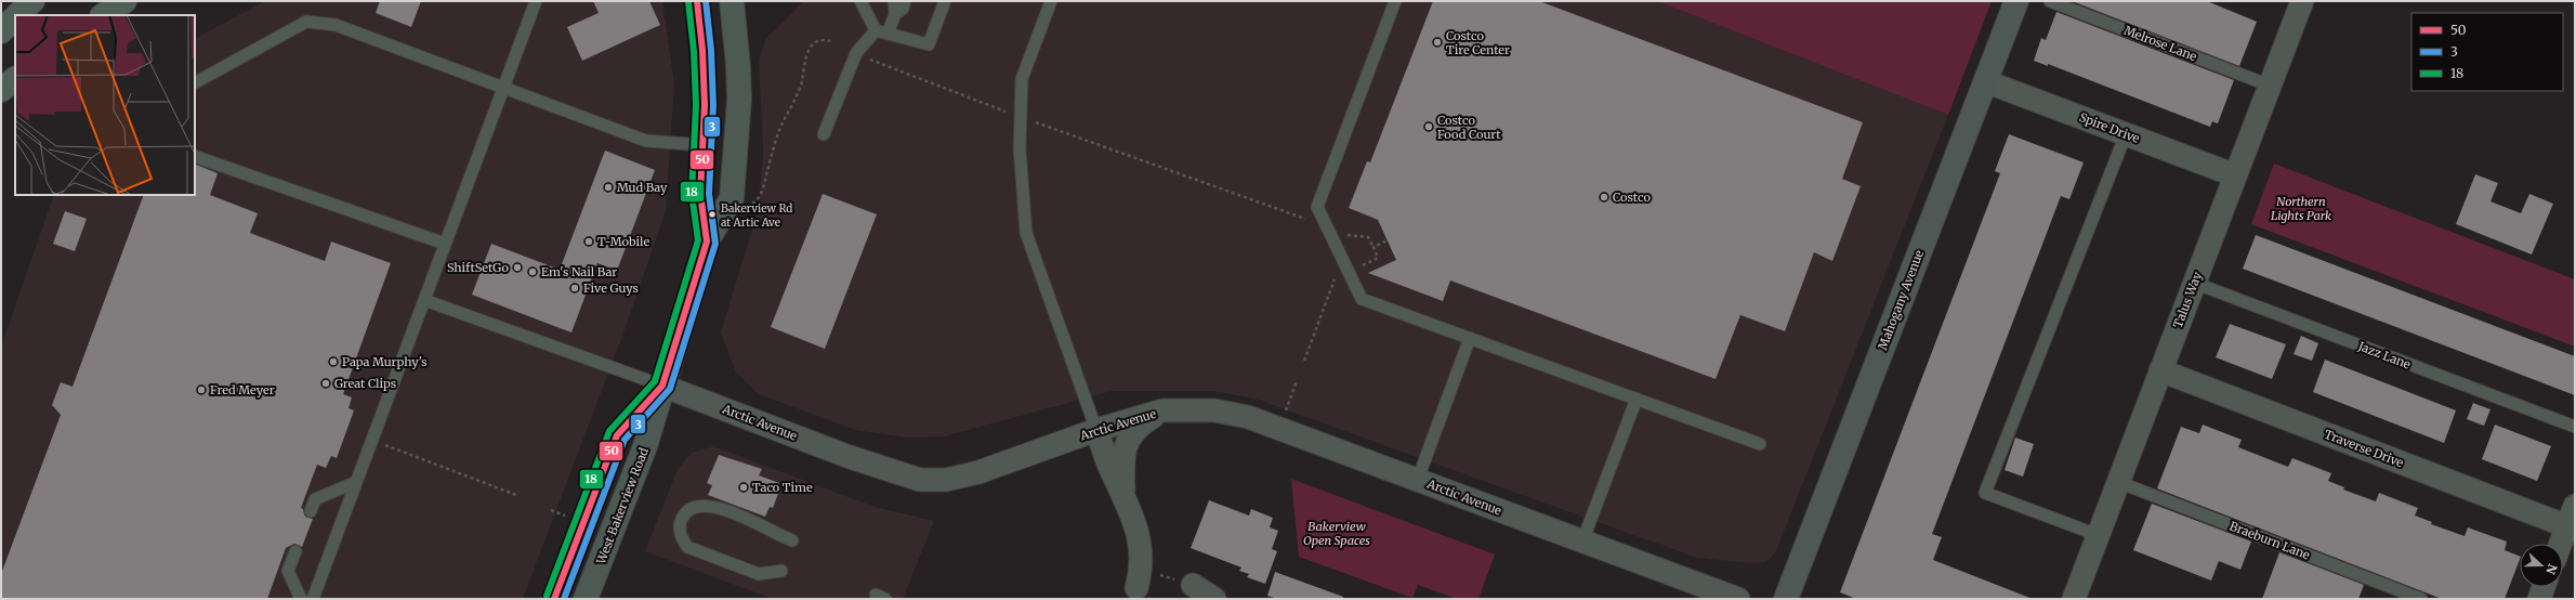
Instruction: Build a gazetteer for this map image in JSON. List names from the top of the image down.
{
  "streets": {
    "main road": ["West Bakerview Road"],
    "street": [
      "Spire Drive",
      "Mahogany Avenue",
      "Talus Way",
      "Arctic Avenue",
      "Traverse Drive"
    ],
    "lane": ["Melrose Lane", "Jazz Lane", "Braeburn Lane"]
  },
  "crossings": [
    ["Melrose Lane", "Talus Way"],
    ["Spire Drive", "Mahogany Avenue"],
    ["Spire Drive", "Talus Way"],
    ["Talus Way", "Jazz Lane"],
    ["Talus Way", "Traverse Drive"],
    ["Talus Way", "Braeburn Lane"],
    ["Arctic Avenue", "West Bakerview Road"]
  ],
  "parks": ["Northern Lights Park", "Bakerview Open Spaces"],
  "places": [
    "Costco Tire Center",
    "Costco Food Court",
    "Mud Bay",
    "Costco",
    "Bakerview Rd at Artic Ave",
    "T-Mobile",
    "ShiftSetGo",
    "Em's Nail Bar",
    "Five Guys",
    "Papa Murphy's",
    "Great Clips",
    "Fred Meyer",
    "Taco Time"
  ],
  "lines": ["transit line 50", "transit line 3", "transit line 18"],
  "legend": ["50", "3", "18"],
  "north": "right"
}
